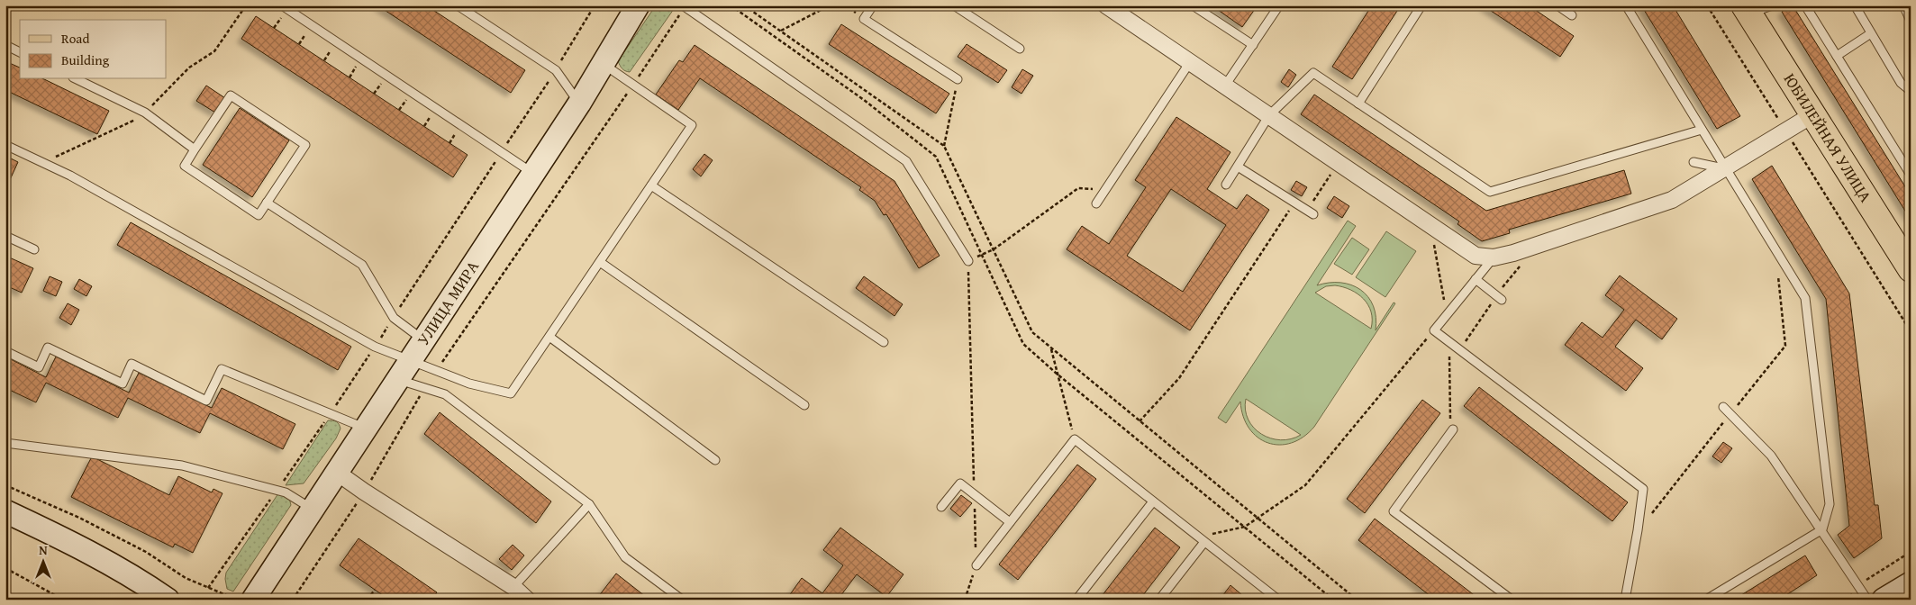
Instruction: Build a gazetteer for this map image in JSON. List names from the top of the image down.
{
  "streets": {
    "main road": ["ЮБИЛЕЙНАЯ УЛИЦА", "УЛИЦА МИРА"]
  },
  "legend": ["Road", "Building"],
  "north": "top"
}
